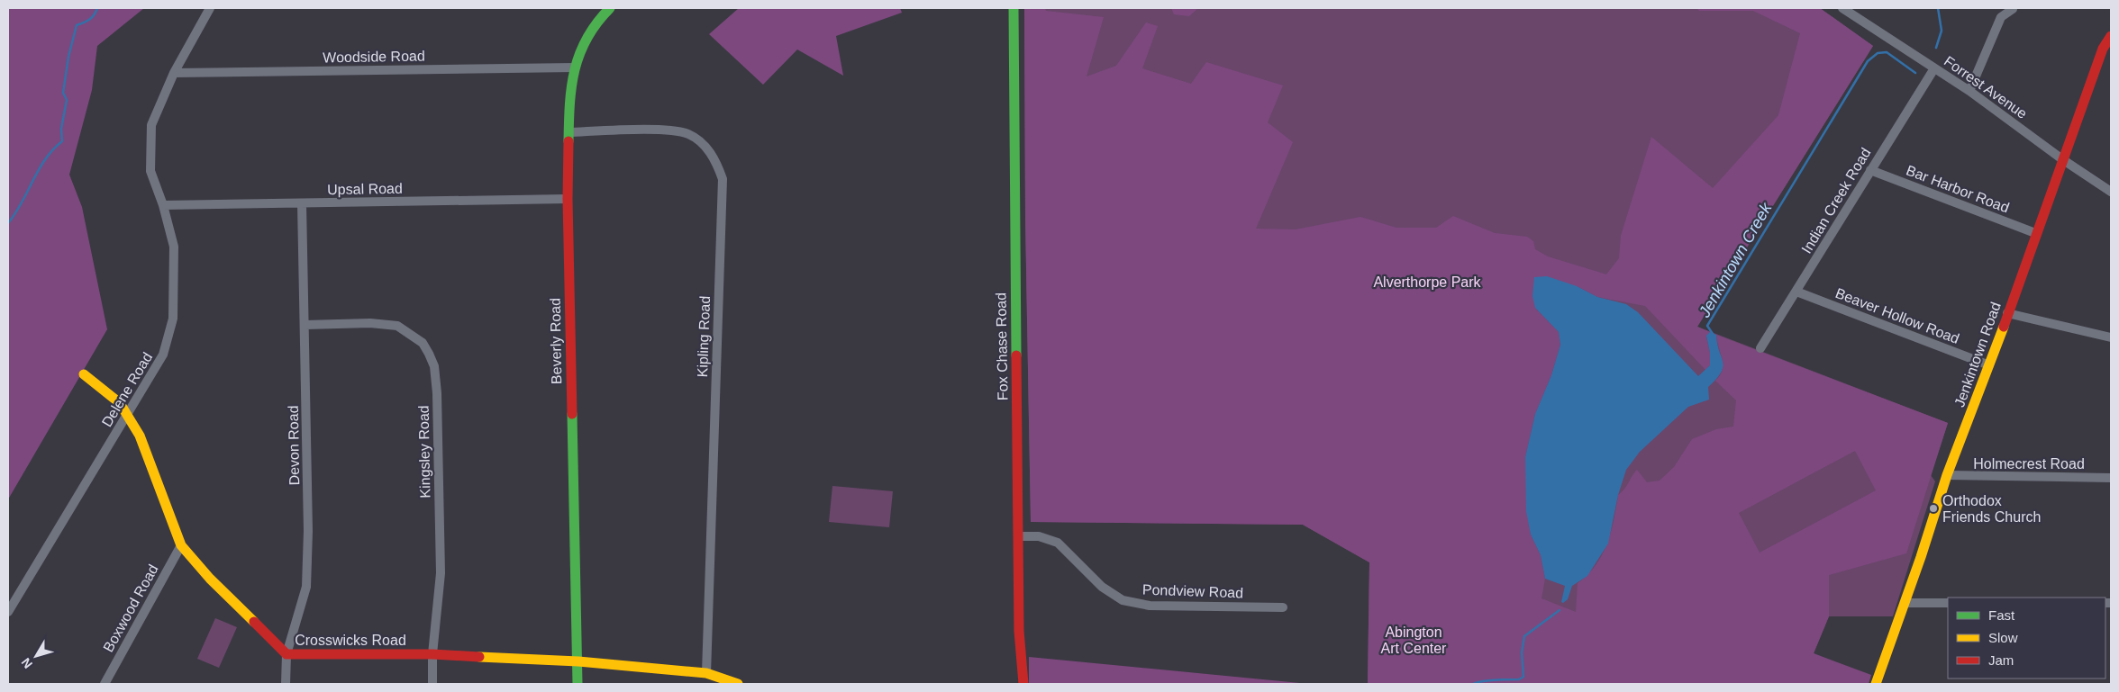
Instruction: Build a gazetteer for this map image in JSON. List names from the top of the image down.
{
  "streets": {
    "street": [
      "Woodside Road",
      "Forrest Avenue",
      "Upsal Road",
      "Bar Harbor Road",
      "Indian Creek Road",
      "Beaver Hollow Road",
      "Kipling Road",
      "Beverly Road",
      "Fox Chase Road",
      "Jenkintown Road",
      "Delene Road",
      "Devon Road",
      "Kingsley Road",
      "Holmecrest Road",
      "Pondview Road",
      "Boxwood Road",
      "Crosswicks Road"
    ]
  },
  "crossings": [
    ["Woodside Road", "Beverly Road"],
    ["Woodside Road", "Delene Road"],
    ["Forrest Avenue", "Indian Creek Road"],
    ["Forrest Avenue", "Jenkintown Road"],
    ["Upsal Road", "Beverly Road"],
    ["Upsal Road", "Delene Road"],
    ["Upsal Road", "Devon Road"],
    ["Bar Harbor Road", "Indian Creek Road"],
    ["Bar Harbor Road", "Jenkintown Road"],
    ["Indian Creek Road", "Beaver Hollow Road"],
    ["Beaver Hollow Road", "Jenkintown Road"],
    ["Kipling Road", "Beverly Road"],
    ["Kipling Road", "Crosswicks Road"],
    ["Beverly Road", "Crosswicks Road"],
    ["Fox Chase Road", "Pondview Road"],
    ["Jenkintown Road", "Holmecrest Road"],
    ["Delene Road", "Crosswicks Road"],
    ["Devon Road", "Kingsley Road"],
    ["Devon Road", "Crosswicks Road"],
    ["Kingsley Road", "Crosswicks Road"],
    ["Boxwood Road", "Crosswicks Road"]
  ],
  "water": ["Jenkintown Creek"],
  "parks": ["Alverthorpe Park", "Abington Art Center"],
  "places": ["Orthodox Friends Church"],
  "legend": ["Fast", "Slow", "Jam"],
  "north": "bottom left"
}
